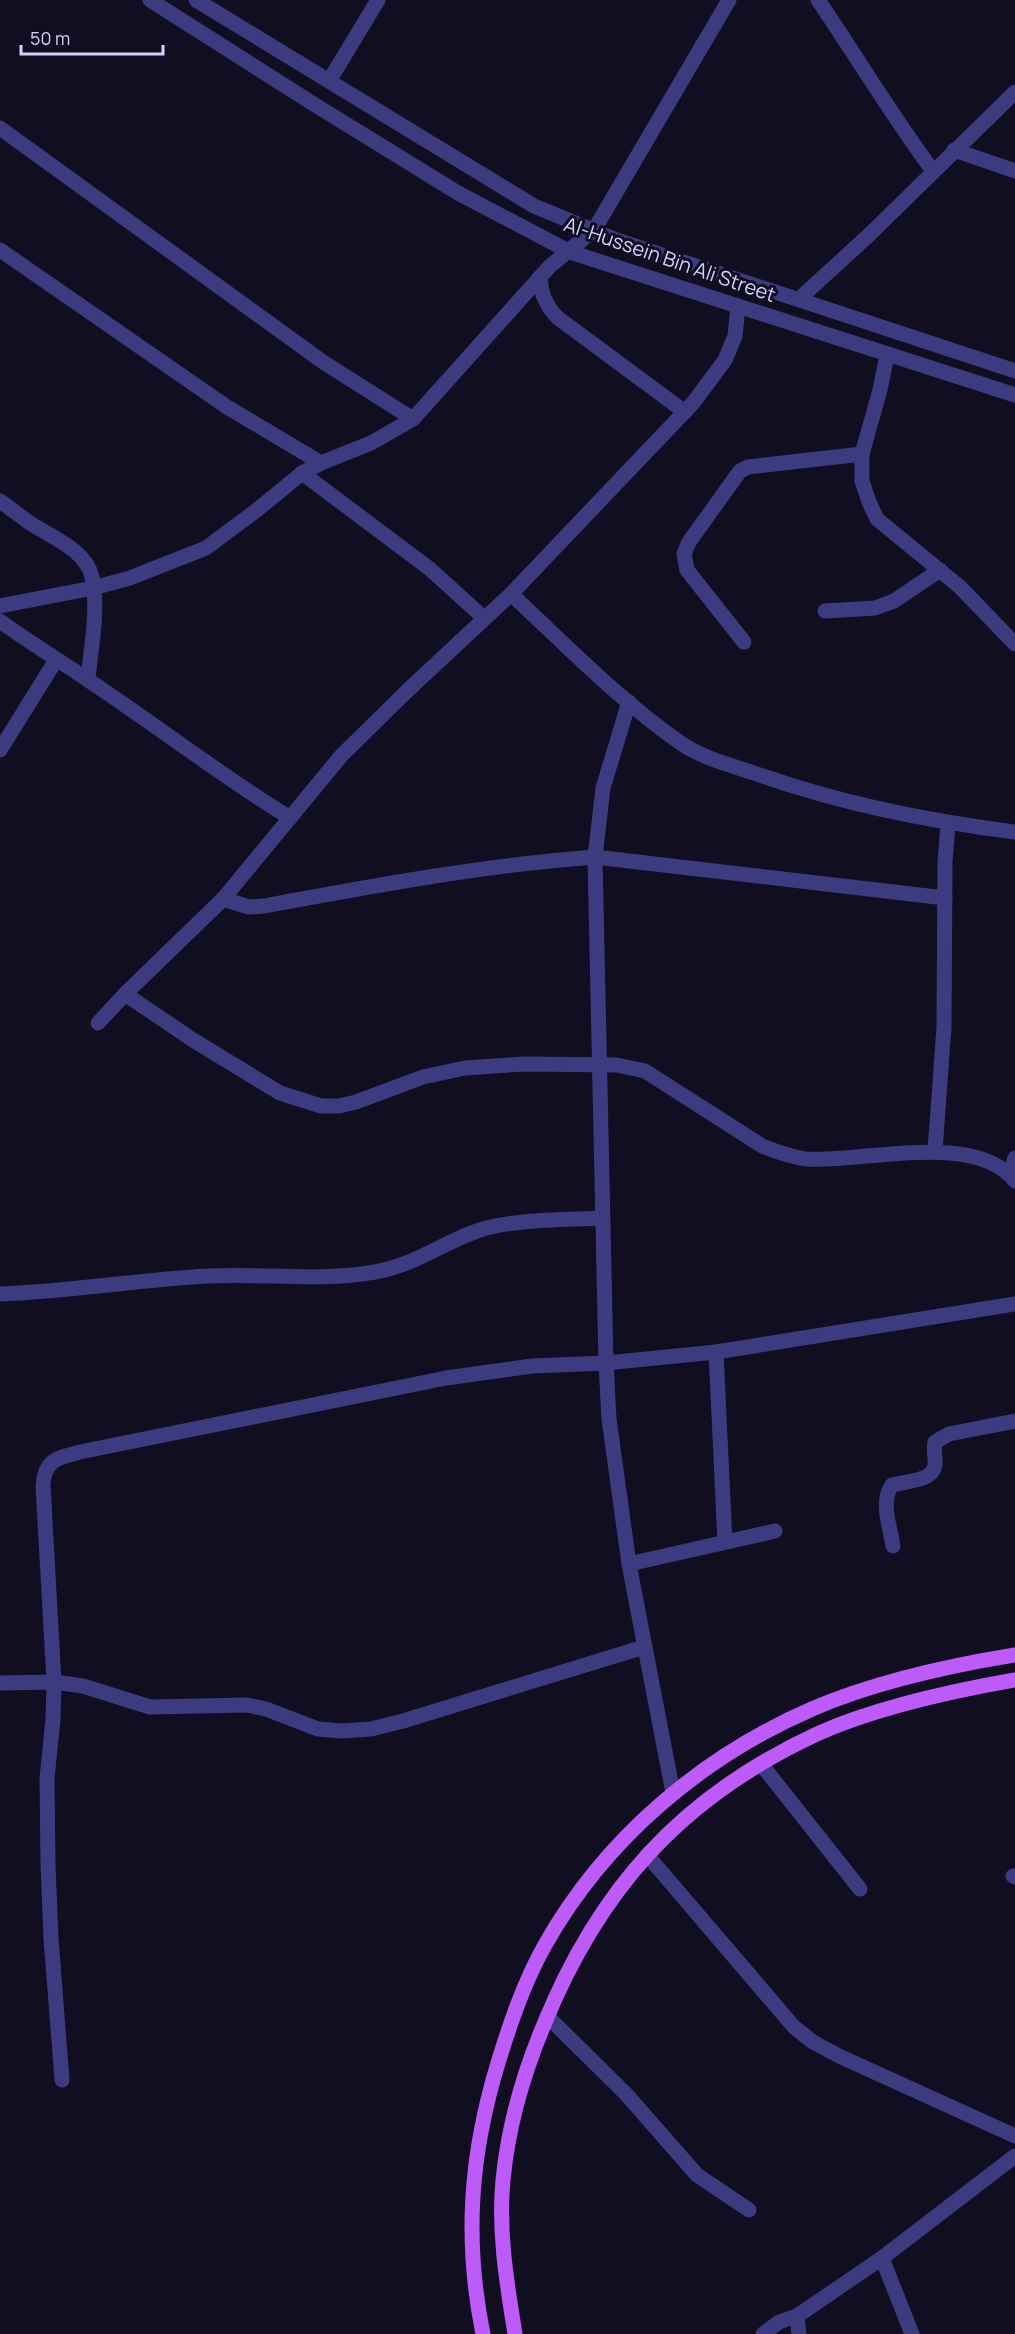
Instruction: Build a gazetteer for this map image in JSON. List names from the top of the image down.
{
  "streets": {
    "street": ["Al-Hussein Bin Ali Street"]
  },
  "scale_bar": "50 m"
}
